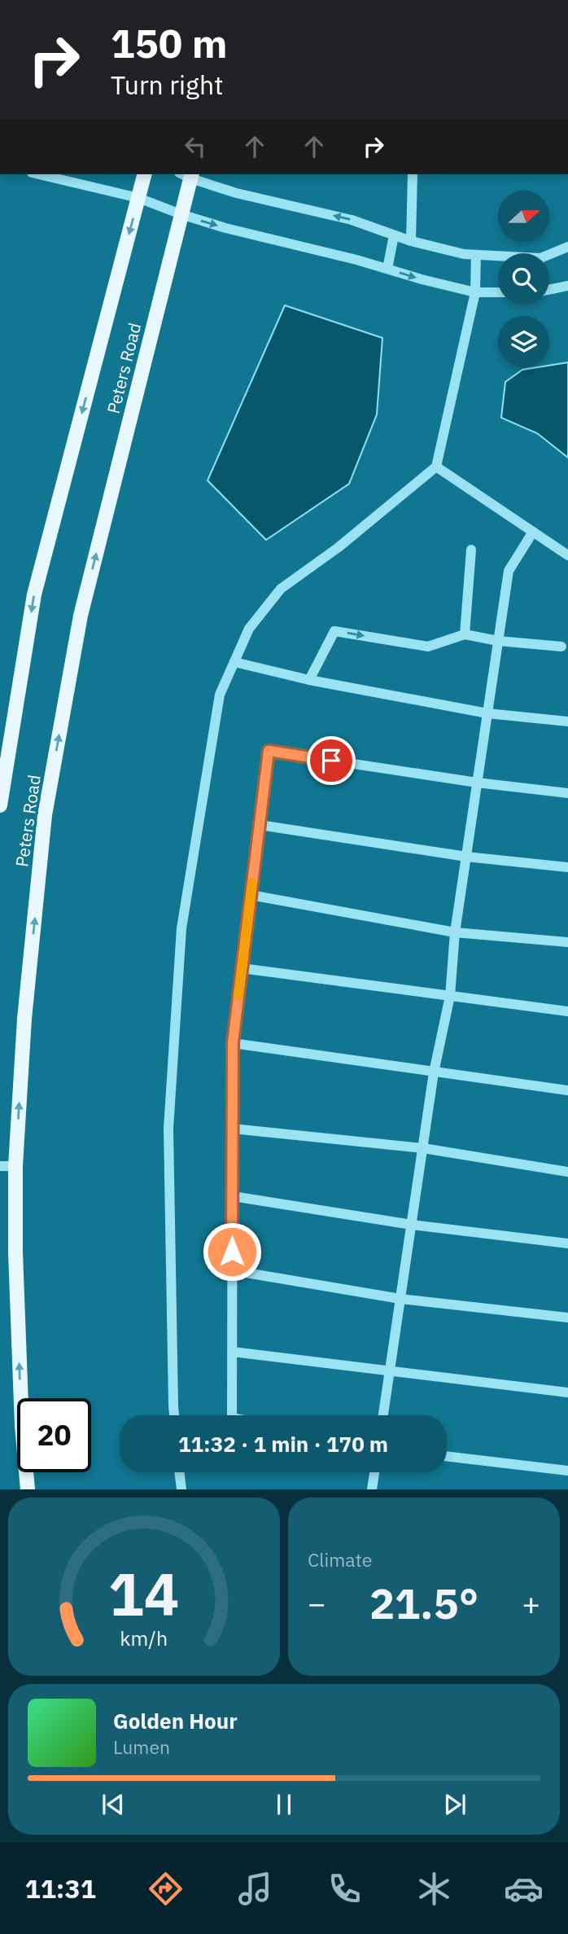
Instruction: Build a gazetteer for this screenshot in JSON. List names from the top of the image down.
{
  "streets": {
    "main road": ["Peters Road"]
  },
  "north": "right",
  "page": {
    "turn": ["150 m", "Turn right"],
    "limit": "20",
    "trip": "11:32 · 1 min · 170 m",
    "tile": "Climate",
    "heat": ["−", "21.5°", "+"],
    "song": ["Golden Hour", "Lumen"],
    "tabs": "11:31",
    "gauge": ["14", "km/h"]
  }
}
